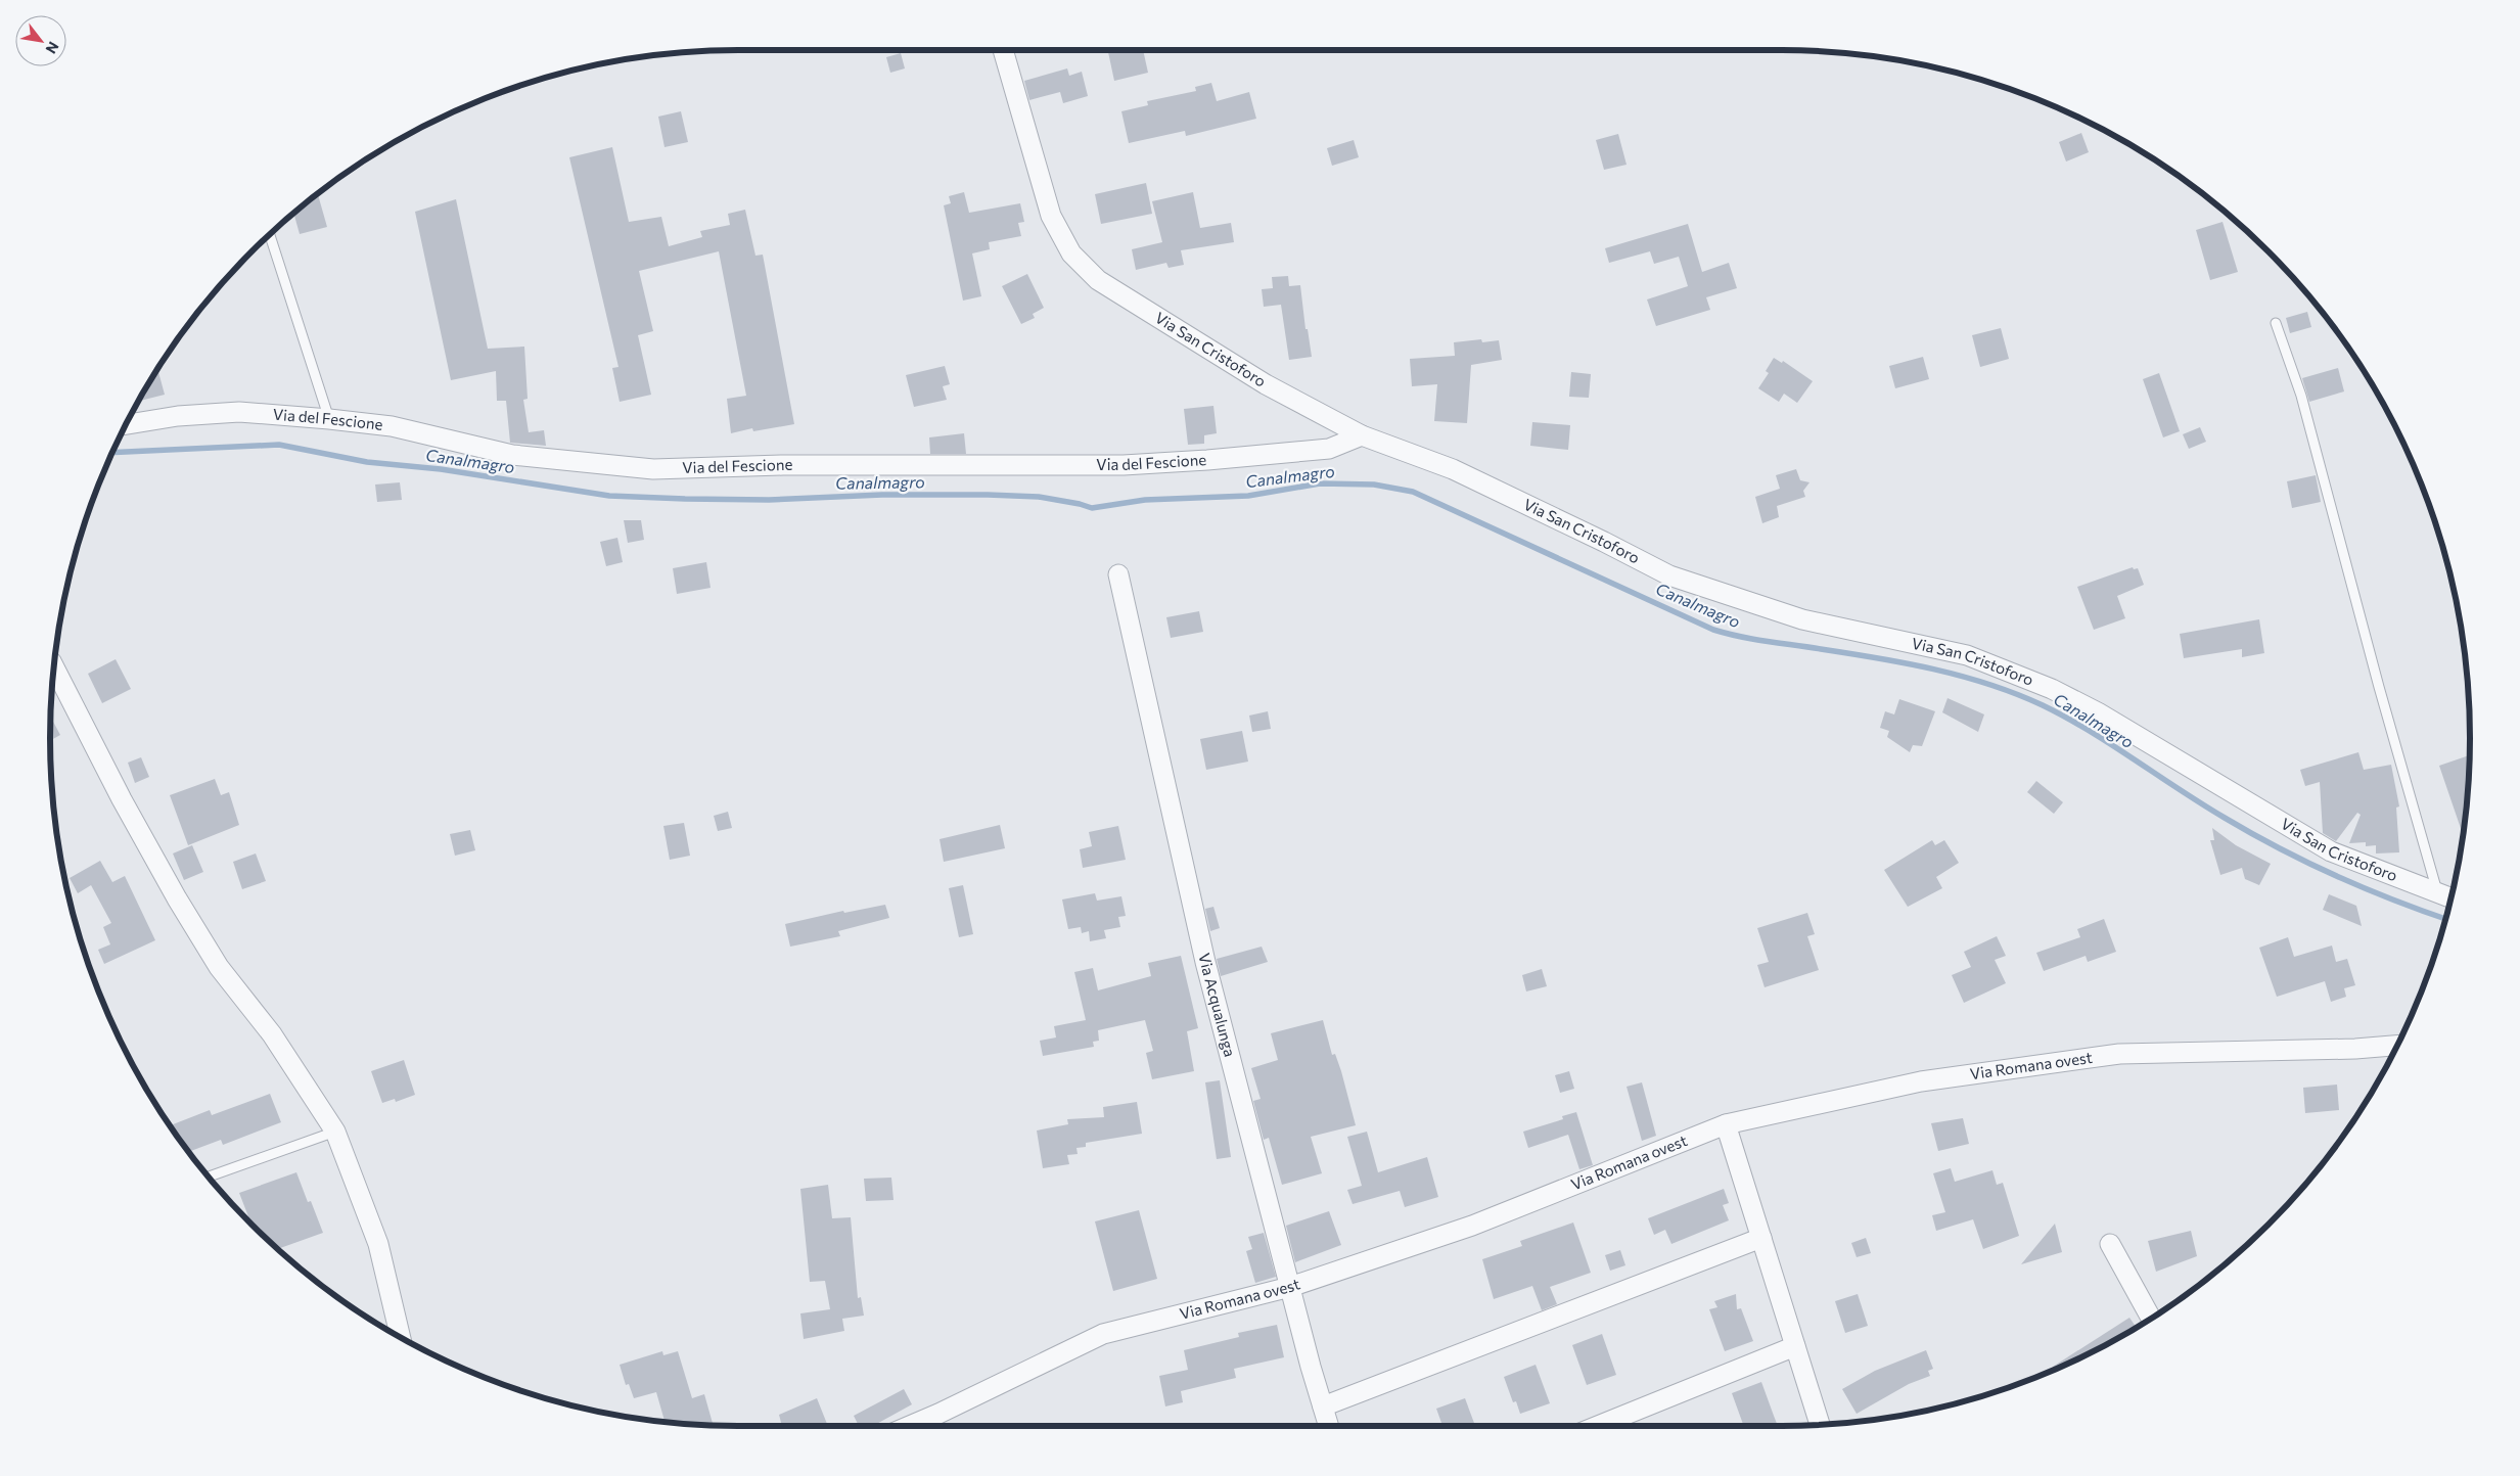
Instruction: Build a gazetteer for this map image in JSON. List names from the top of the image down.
{
  "streets": {
    "street": [
      "Via San Cristoforo",
      "Via del Fescione",
      "Via Acqualunga",
      "Via Romana ovest"
    ]
  },
  "crossings": [
    ["Via San Cristoforo", "Via del Fescione"],
    ["Via Acqualunga", "Via Romana ovest"]
  ],
  "water": ["Canalmagro"],
  "north": "bottom right"
}
